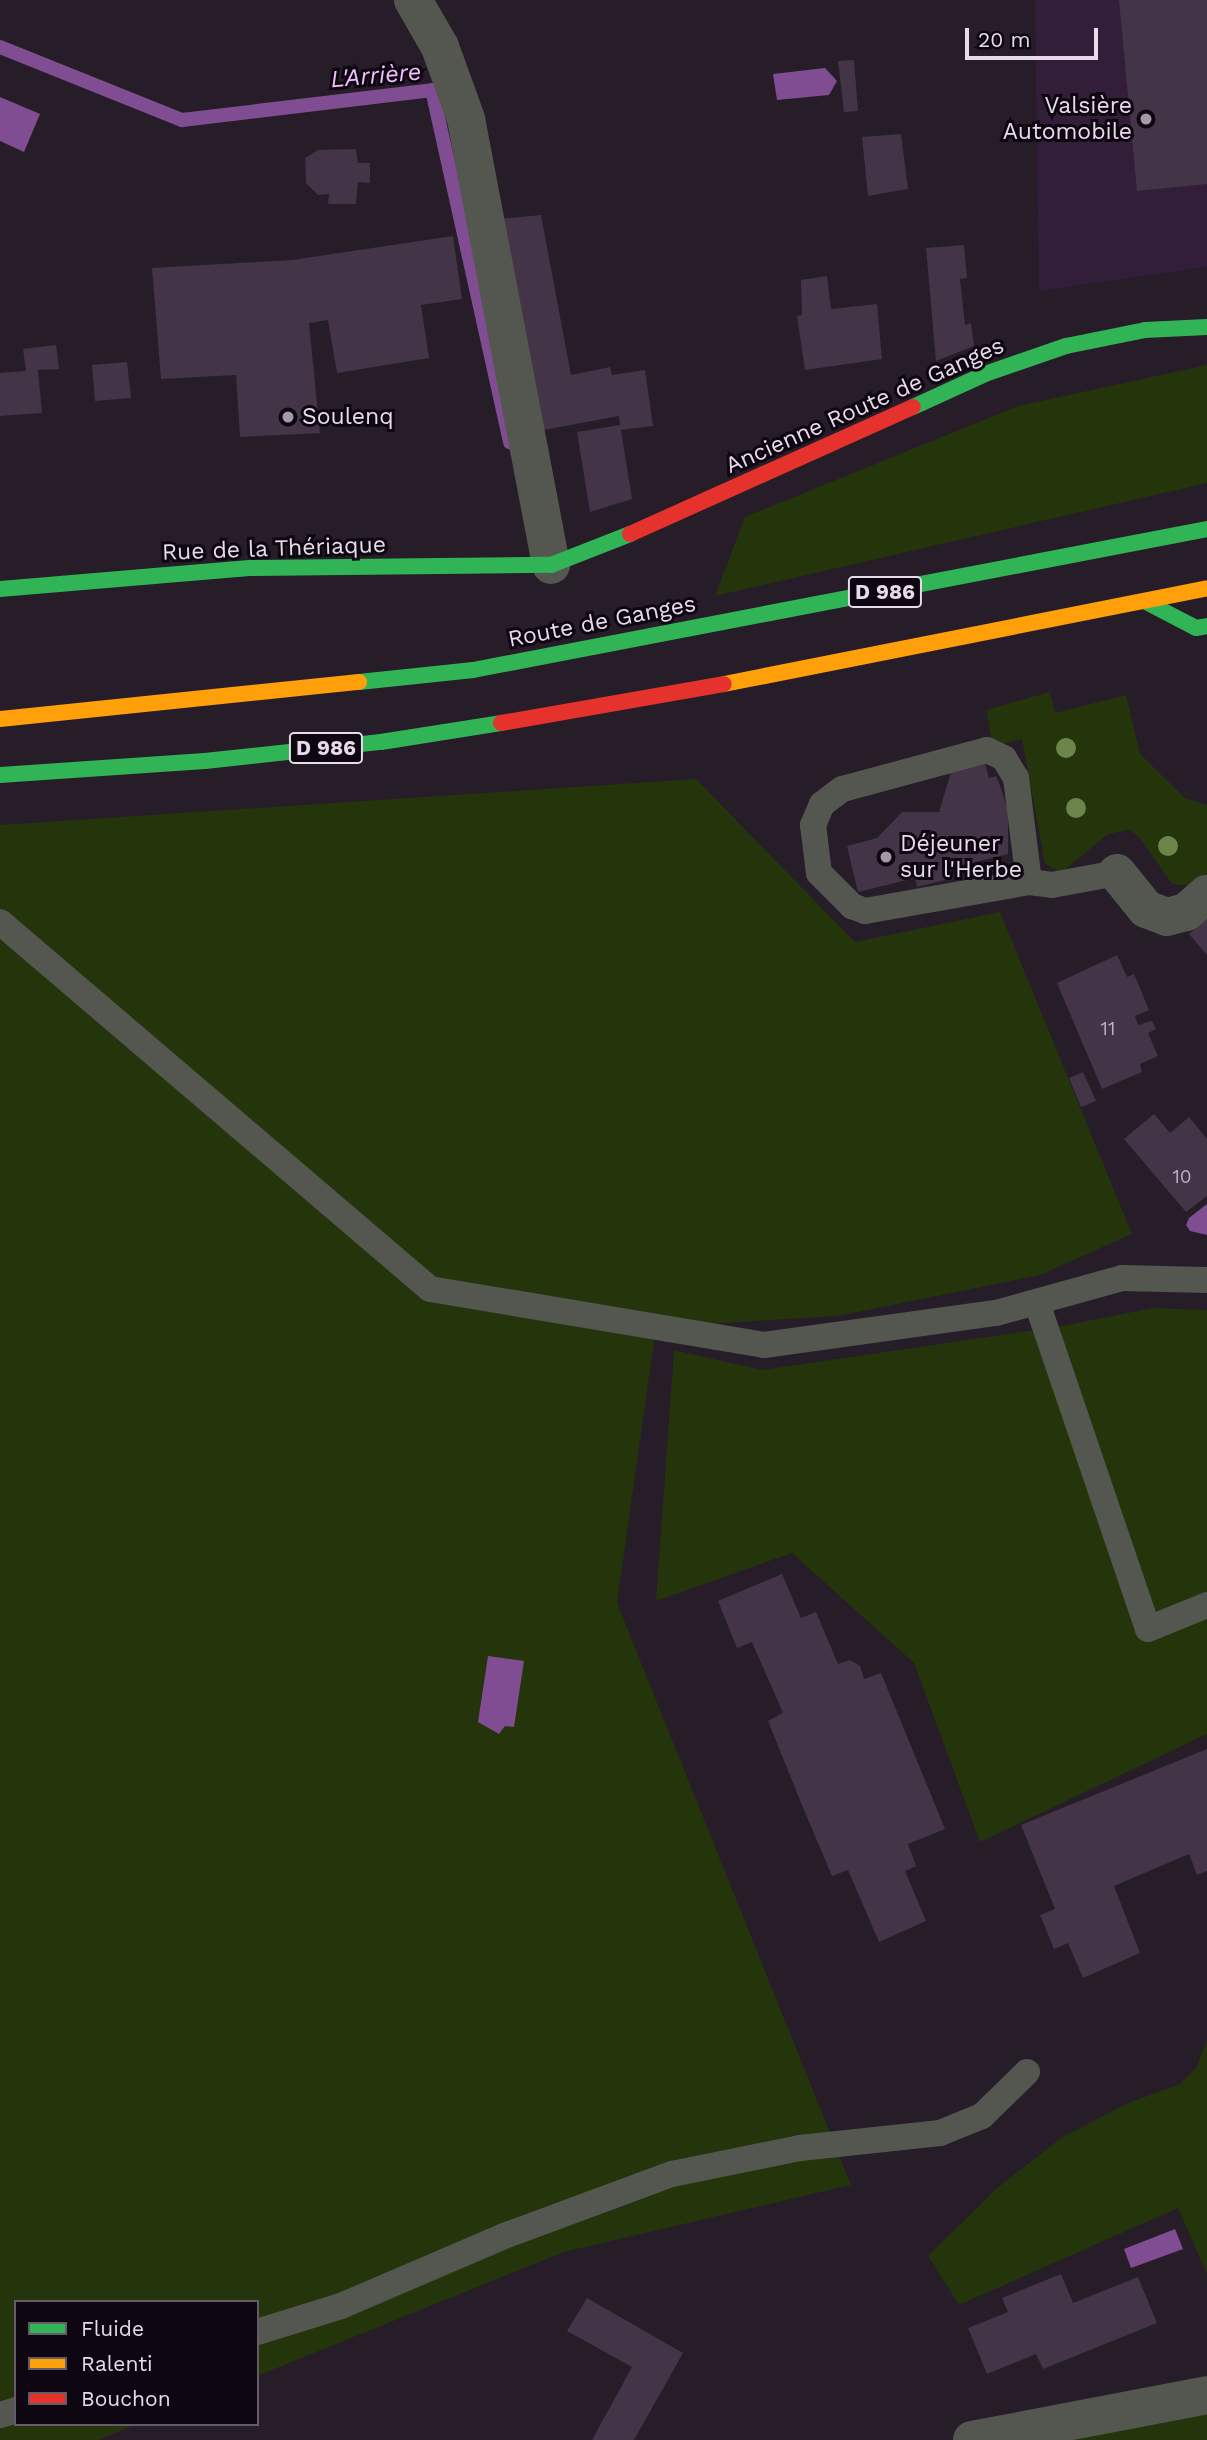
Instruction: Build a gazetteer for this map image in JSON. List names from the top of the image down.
{
  "streets": {
    "main road": [
      "Ancienne Route de Ganges",
      "Rue de la Thériaque",
      "D 986",
      "Route de Ganges"
    ]
  },
  "crossings": [
    ["Ancienne Route de Ganges", "Rue de la Thériaque"]
  ],
  "water": ["L'Arrière"],
  "places": ["Valsière Automobile", "Soulenq", "Déjeuner sur l'Herbe"],
  "house_numbers": ["11", "10"],
  "legend": ["Fluide", "Ralenti", "Bouchon"],
  "scale_bar": "20 m"
}
